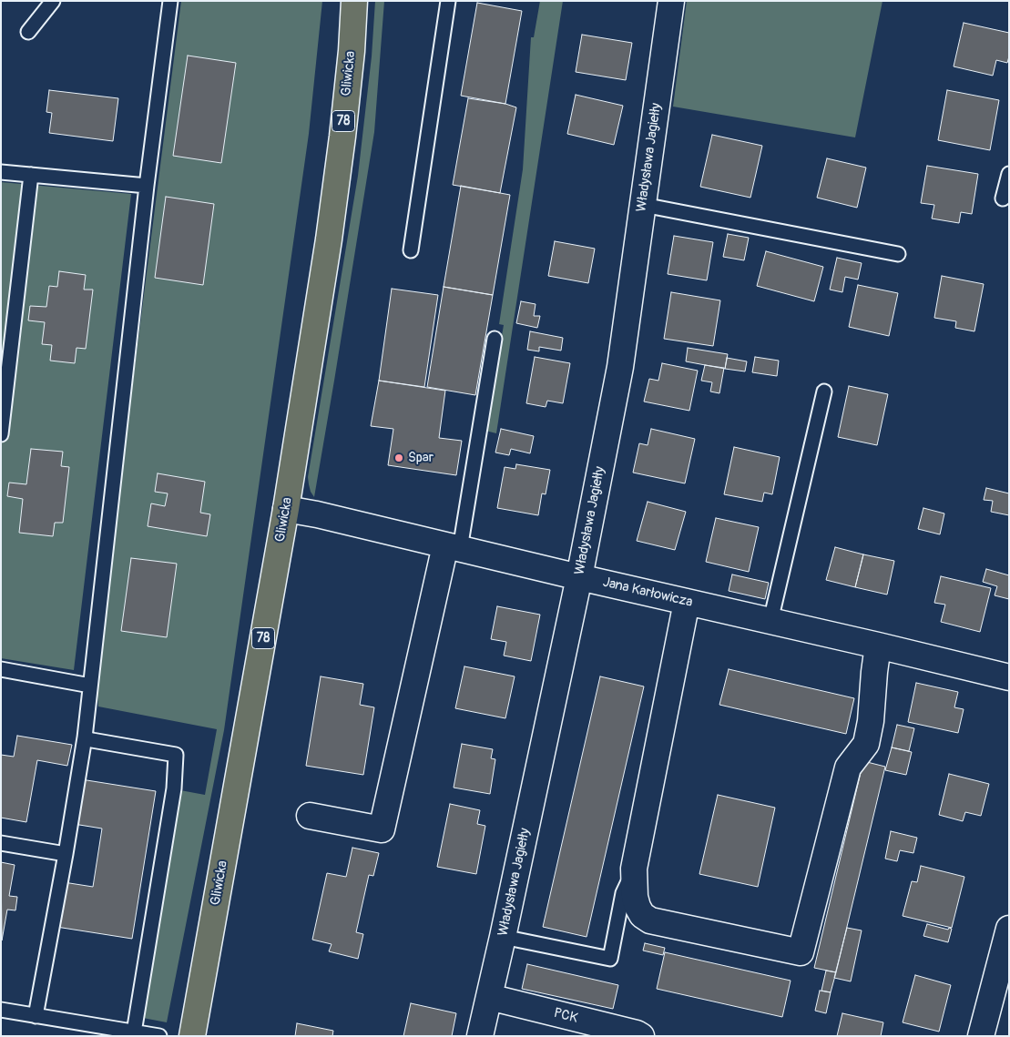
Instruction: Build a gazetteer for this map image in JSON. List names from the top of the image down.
{
  "streets": {
    "main road": ["Gliwicka", "78"],
    "street": ["Władysława Jagiełły", "Jana Karłowicza", "PCK"]
  },
  "crossings": [
    ["Gliwicka", "Jana Karłowicza"],
    ["Władysława Jagiełły", "Jana Karłowicza"],
    ["Władysława Jagiełły", "PCK"]
  ],
  "places": ["Spar"]
}
